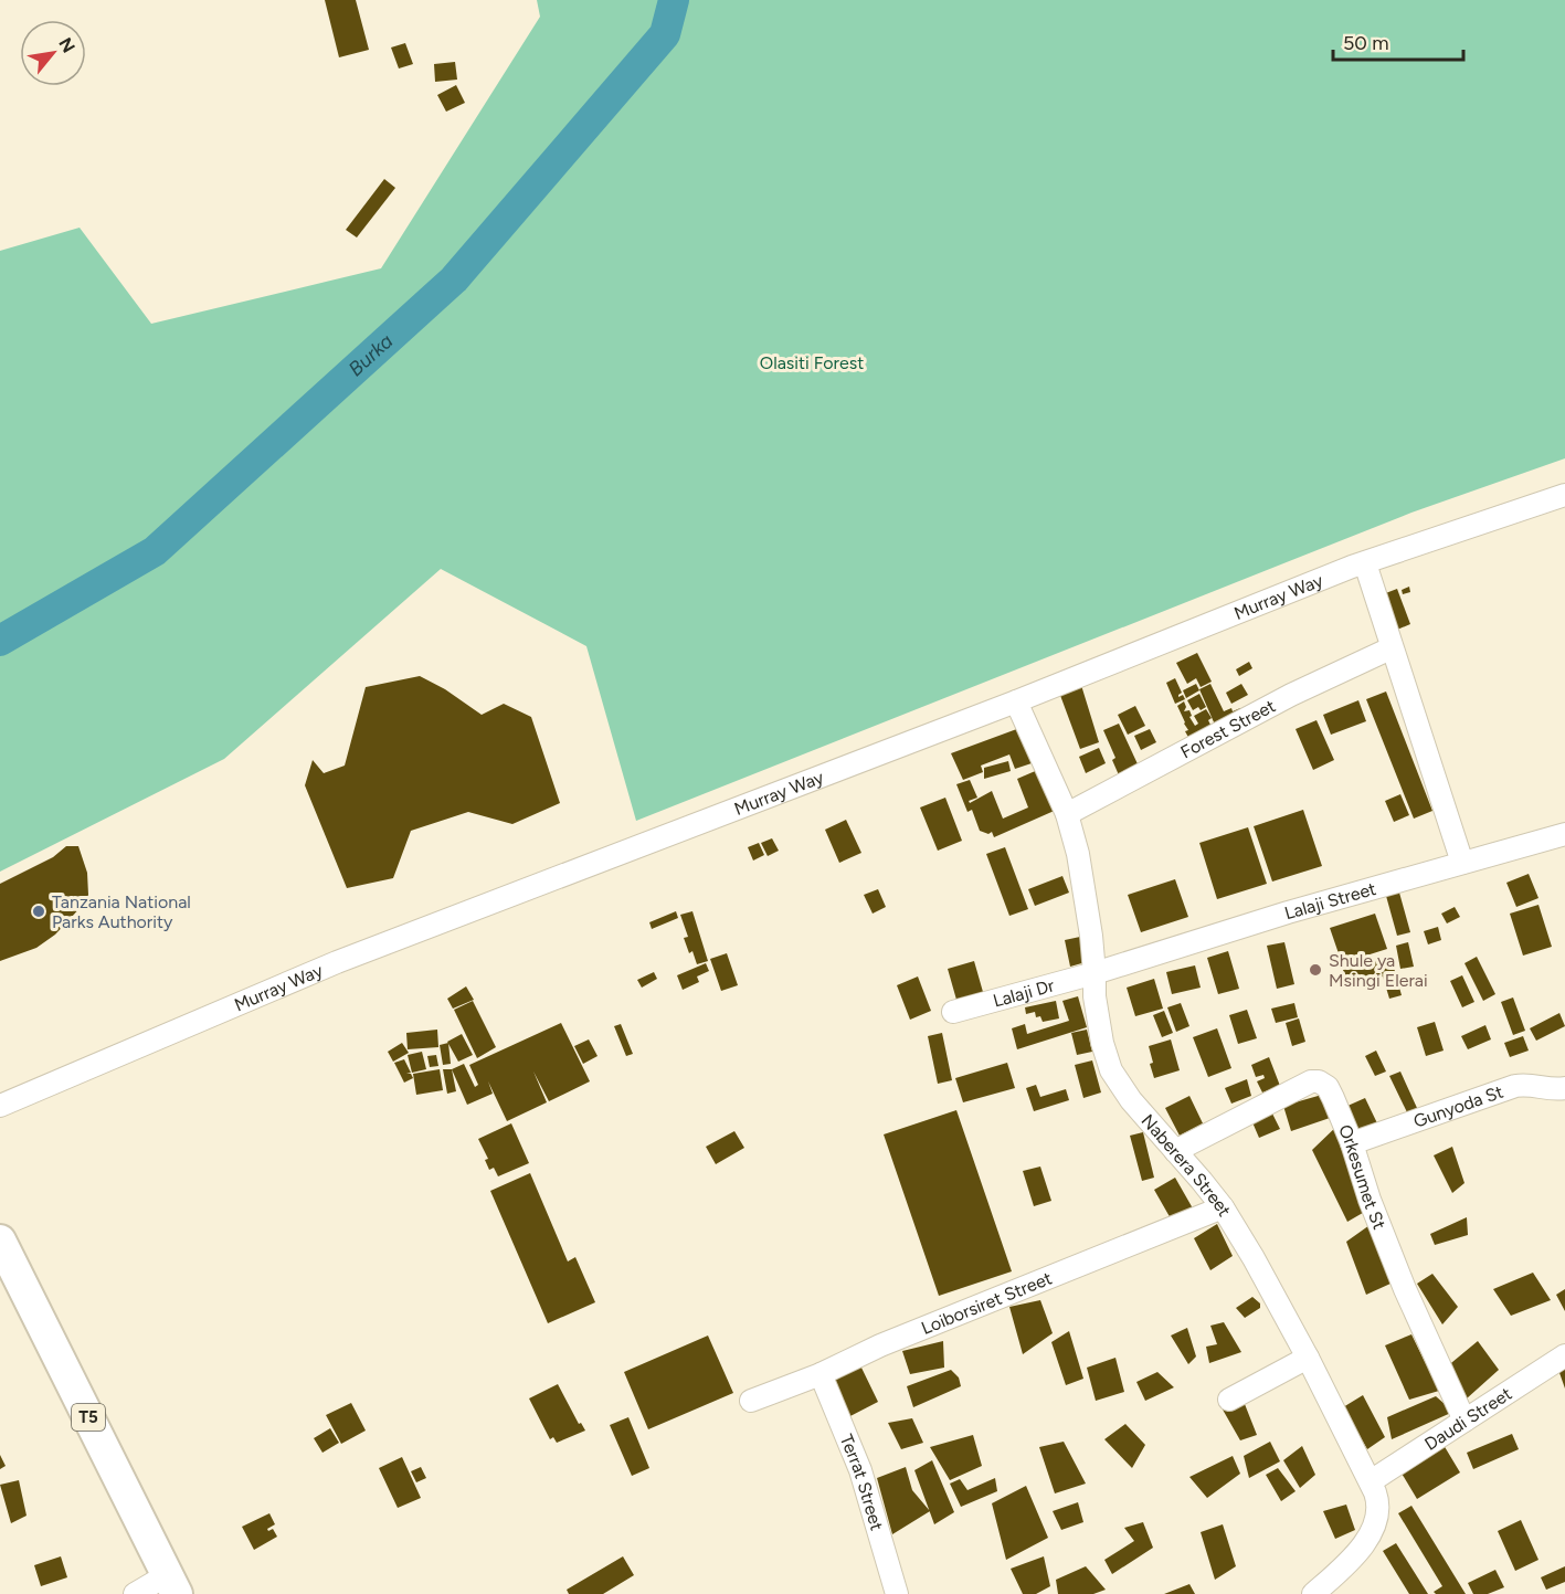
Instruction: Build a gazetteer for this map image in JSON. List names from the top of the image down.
{
  "streets": {
    "highway": ["T5"],
    "street": [
      "Murray Way",
      "Forest Street",
      "Lalaji Street",
      "Lalaji Dr",
      "Gunyoda St",
      "Naberera Street",
      "Orkesumet St",
      "Loiborsiret Street",
      "Daudi Street",
      "Terrat Street"
    ]
  },
  "crossings": [
    ["Murray Way", "Naberera Street"],
    ["Forest Street", "Naberera Street"],
    ["Lalaji Street", "Lalaji Dr"],
    ["Lalaji Street", "Naberera Street"],
    ["Lalaji Dr", "Naberera Street"],
    ["Gunyoda St", "Orkesumet St"],
    ["Naberera Street", "Orkesumet St"],
    ["Naberera Street", "Loiborsiret Street"],
    ["Naberera Street", "Daudi Street"],
    ["Orkesumet St", "Daudi Street"],
    ["Loiborsiret Street", "Terrat Street"]
  ],
  "water": ["Burka"],
  "parks": ["Olasiti Forest"],
  "places": ["Tanzania National Parks Authority", "Shule ya Msingi Elerai"],
  "scale_bar": "50 m",
  "north": "top right"
}
